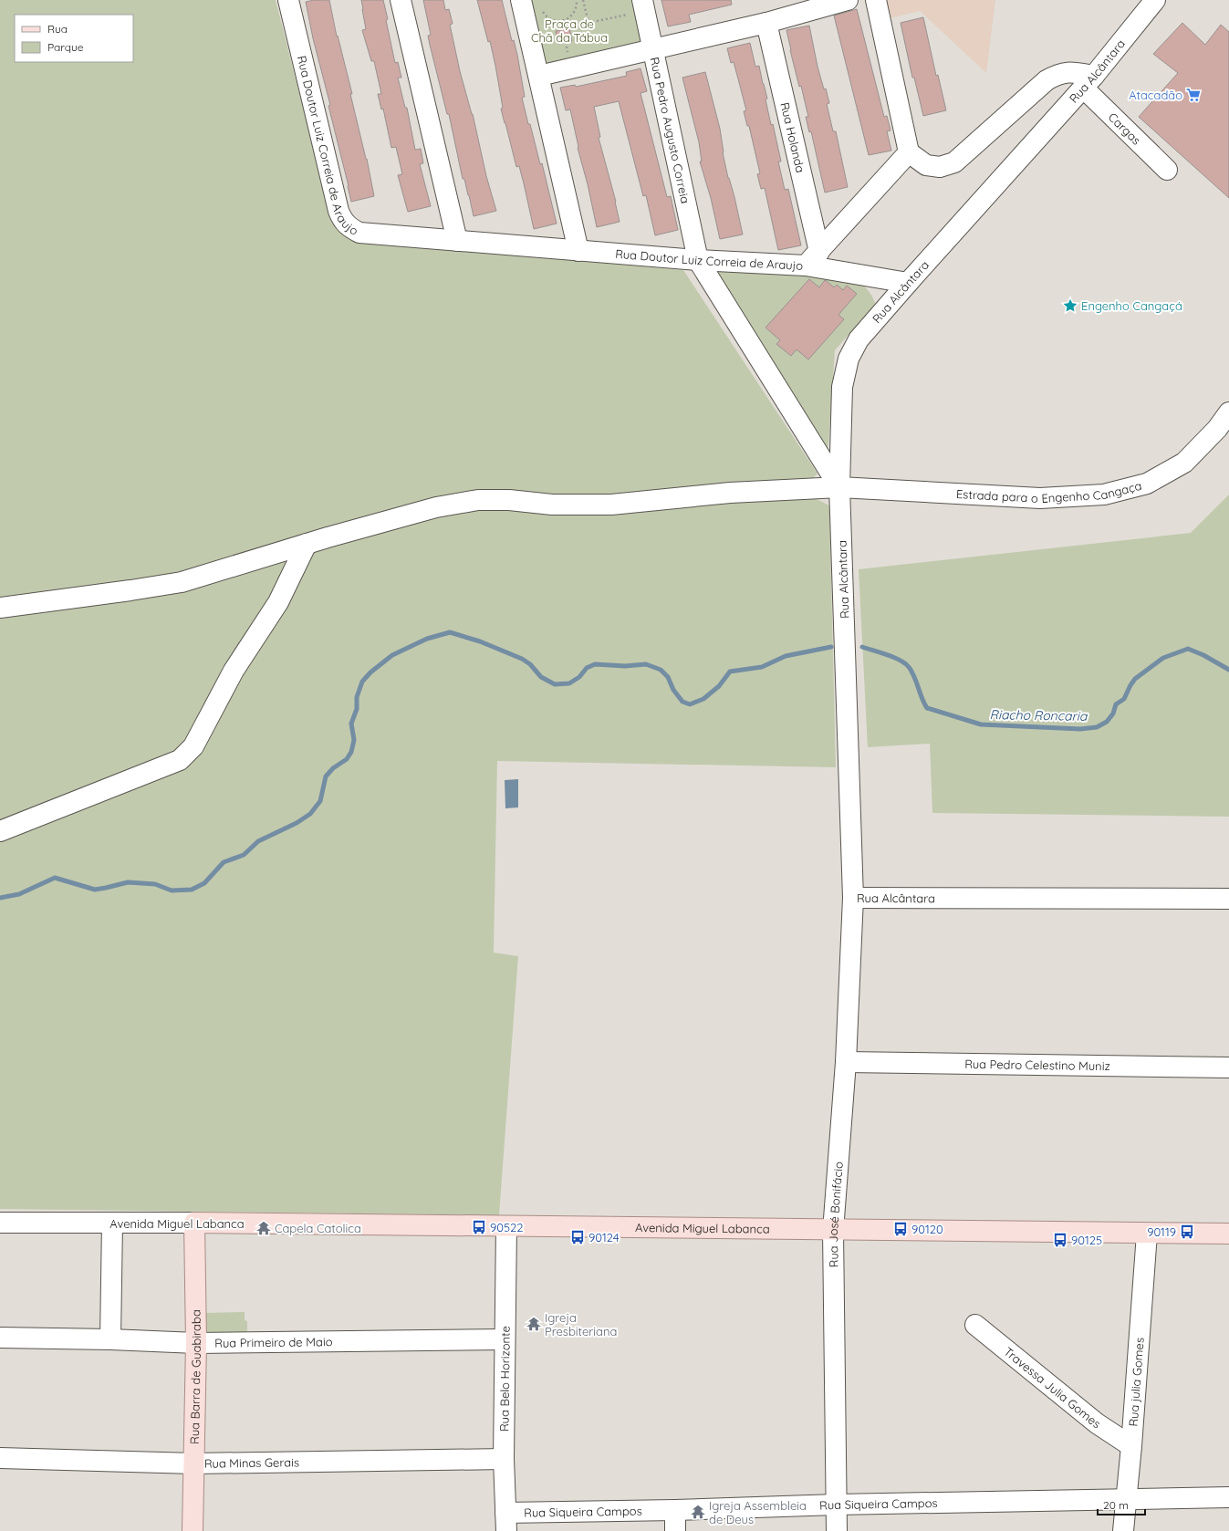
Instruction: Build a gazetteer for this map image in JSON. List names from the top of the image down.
{
  "streets": {
    "main road": ["Avenida Miguel Labanca", "Rua Barra de Guabiraba"],
    "street": [
      "Rua Alcântara",
      "Cargas",
      "Rua Pedro Augusto Correia",
      "Rua Holanda",
      "Rua Doutor Luiz Correia de Araujo",
      "Estrada para o Engenho Cangaça",
      "Rua Pedro Celestino Muniz",
      "Rua José Bonifácio",
      "Rua Primeiro de Maio",
      "Rua Belo Horizonte",
      "Rua julia Gomes",
      "Travessa Julia Gomes",
      "Rua Minas Gerais",
      "Rua Siqueira Campos"
    ]
  },
  "crossings": [
    ["Rua Alcântara", "Cargas"],
    ["Rua Alcântara", "Rua Pedro Augusto Correia"],
    ["Rua Alcântara", "Estrada para o Engenho Cangaça"],
    ["Rua Alcântara", "Rua José Bonifácio"],
    ["Rua Pedro Augusto Correia", "Rua Doutor Luiz Correia de Araujo"],
    ["Rua Pedro Augusto Correia", "Estrada para o Engenho Cangaça"],
    ["Rua Holanda", "Rua Doutor Luiz Correia de Araujo"],
    ["Rua Pedro Celestino Muniz", "Rua José Bonifácio"],
    ["Rua José Bonifácio", "Avenida Miguel Labanca"],
    ["Rua José Bonifácio", "Rua Siqueira Campos"],
    ["Avenida Miguel Labanca", "Rua Barra de Guabiraba"],
    ["Avenida Miguel Labanca", "Rua Belo Horizonte"],
    ["Avenida Miguel Labanca", "Rua julia Gomes"],
    ["Rua Primeiro de Maio", "Rua Barra de Guabiraba"],
    ["Rua Primeiro de Maio", "Rua Belo Horizonte"],
    ["Rua Barra de Guabiraba", "Rua Minas Gerais"],
    ["Rua Belo Horizonte", "Rua Minas Gerais"],
    ["Rua Belo Horizonte", "Rua Siqueira Campos"],
    ["Rua julia Gomes", "Travessa Julia Gomes"],
    ["Rua julia Gomes", "Rua Siqueira Campos"]
  ],
  "water": ["Riacho Roncaria"],
  "parks": ["Praça de Chã da Tábua"],
  "places": {
    "supermarket": ["Atacadão"],
    "place": ["Engenho Cangaçá"],
    "bus stop": [
      "90522",
      "90120",
      "90119",
      "90124",
      "90125"
    ],
    "temple": ["Capela Catolica", "Igreja Presbiteriana", "Igreja Assembleia de Deus"]
  },
  "legend": ["Rua", "Parque"],
  "scale_bar": "20 m"
}
